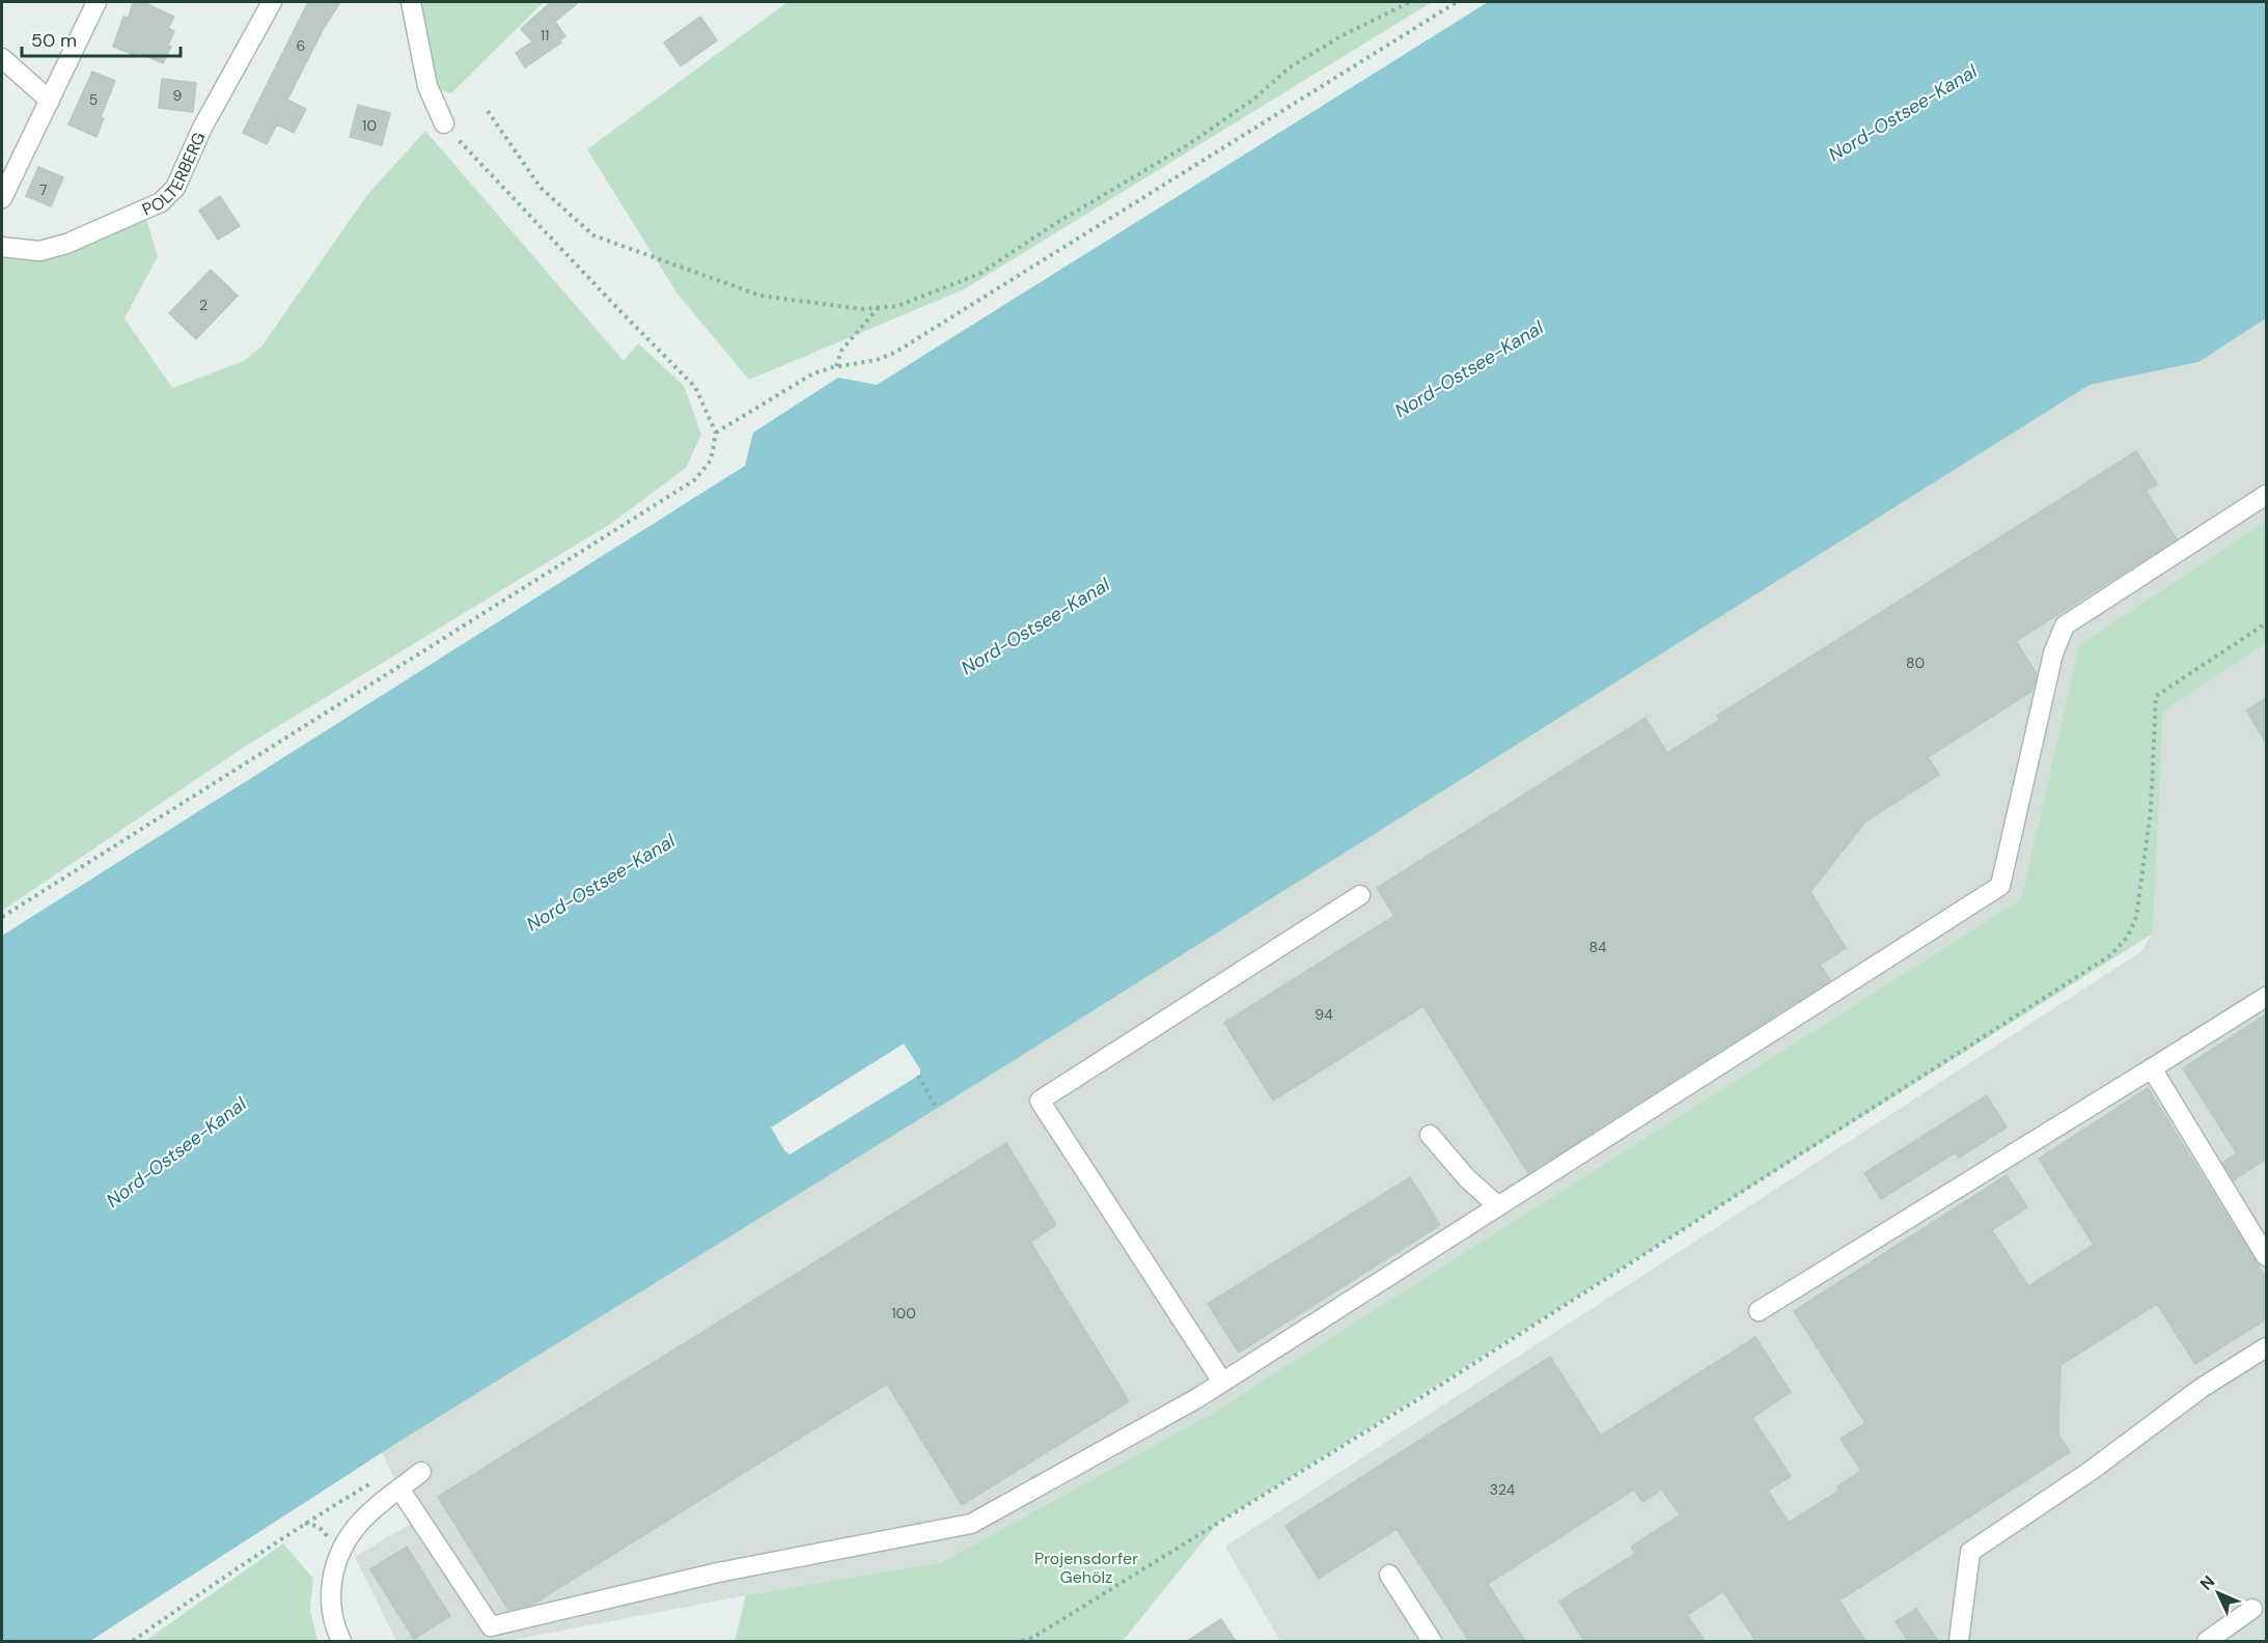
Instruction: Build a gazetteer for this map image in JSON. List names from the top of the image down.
{
  "streets": {
    "street": ["POLTERBERG"]
  },
  "water": ["Nord-Ostsee-Kanal"],
  "parks": ["Projensdorfer Gehölz"],
  "house_numbers": [
    "11",
    "6",
    "9",
    "5",
    "10",
    "7",
    "2",
    "80",
    "84",
    "94",
    "100",
    "324"
  ],
  "scale_bar": "50 m",
  "north": "top left"
}
